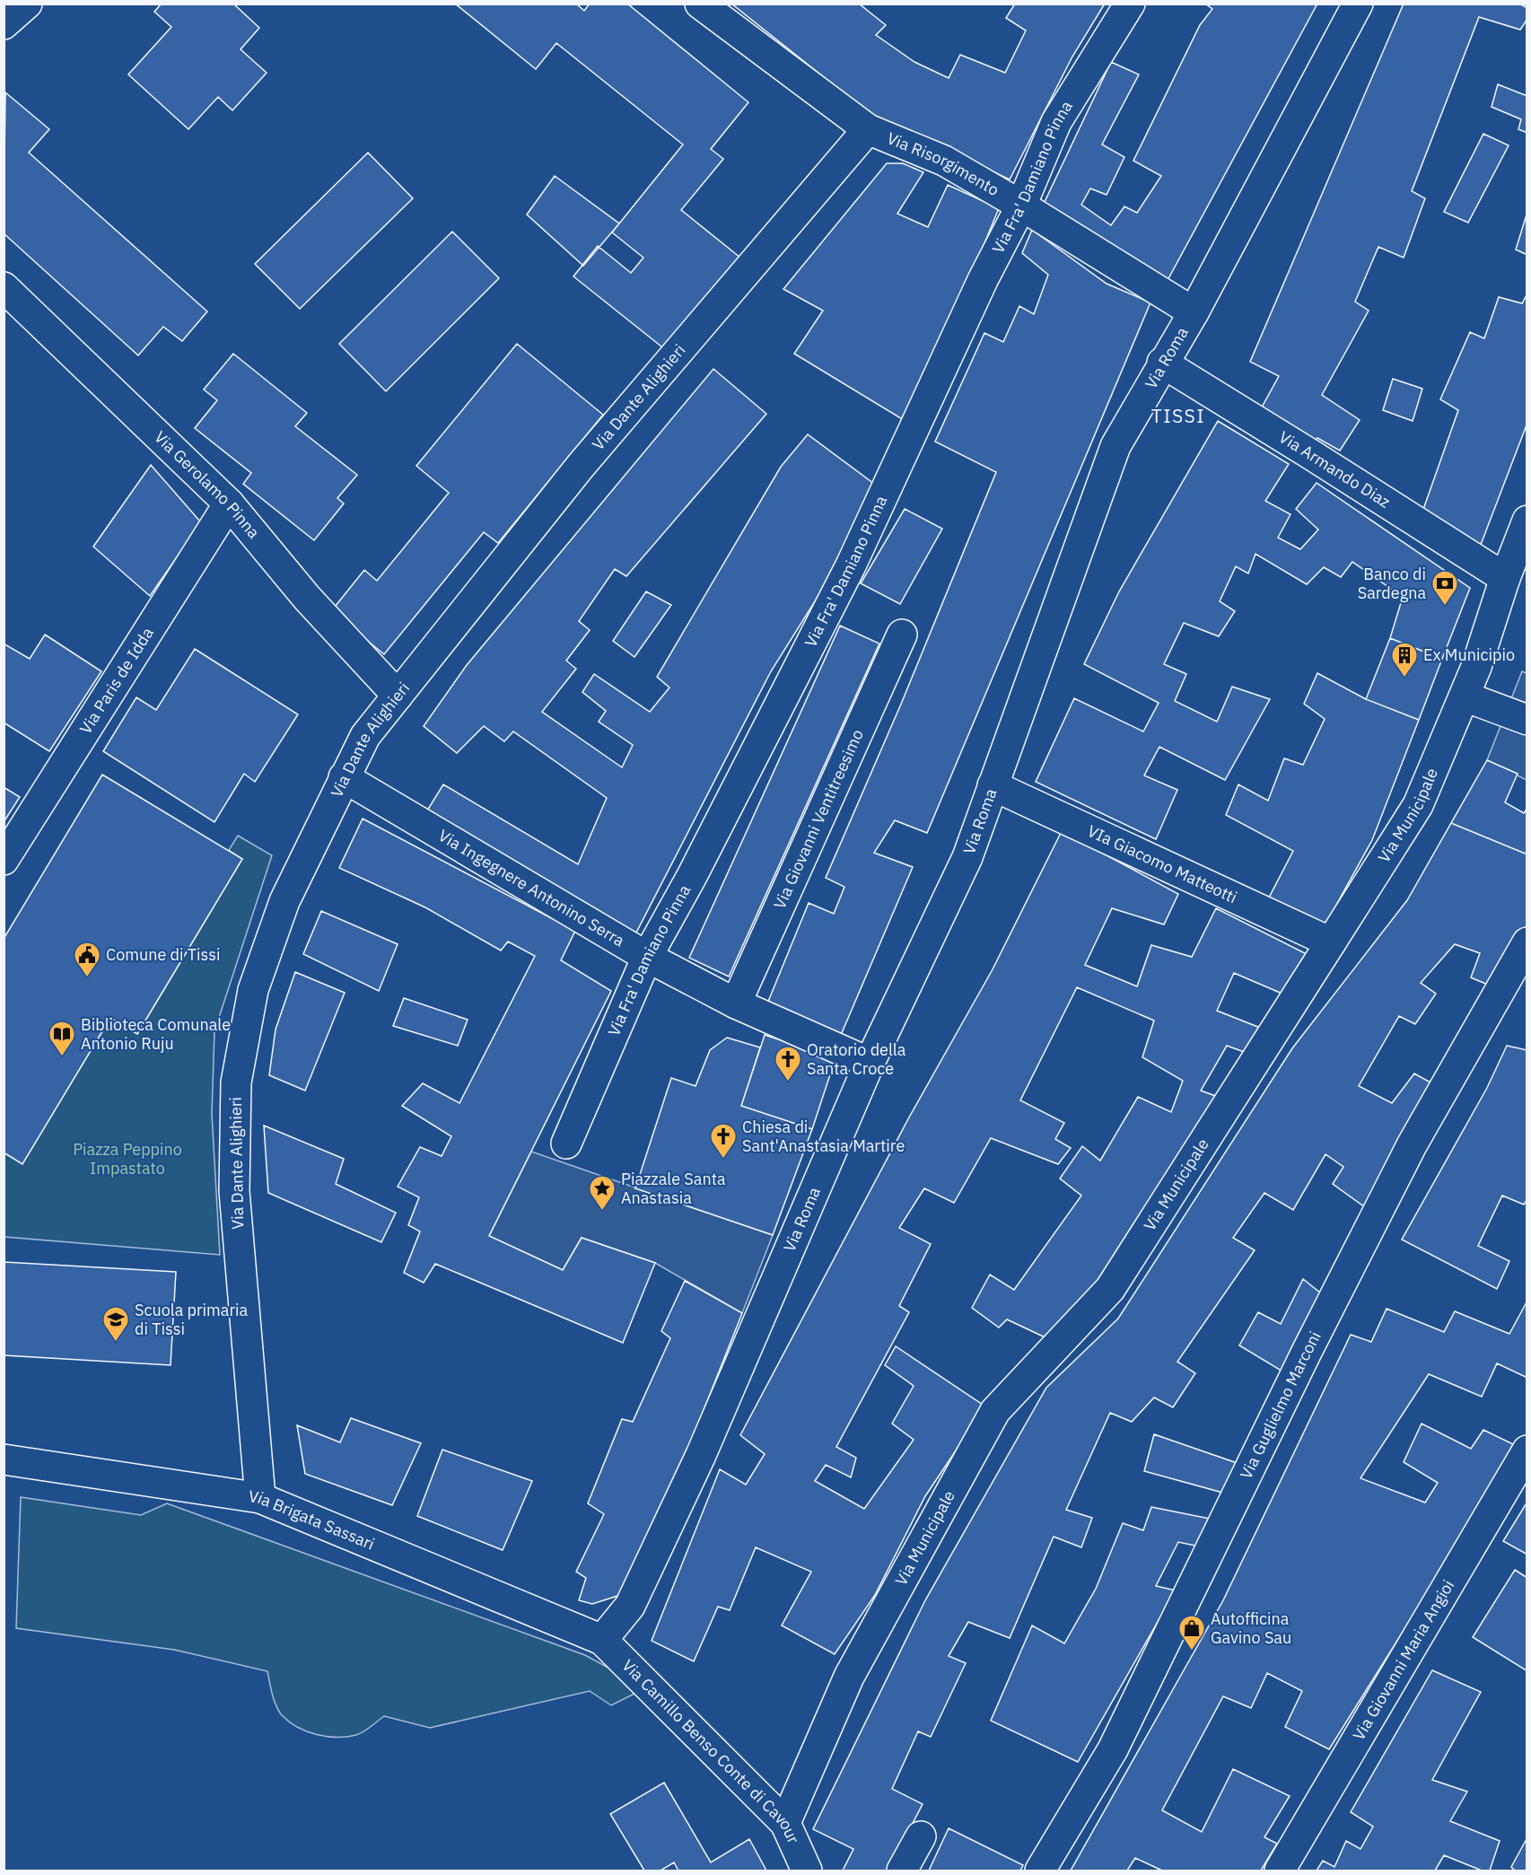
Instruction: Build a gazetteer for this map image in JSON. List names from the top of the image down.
{
  "streets": {
    "street": [
      "Via Risorgimento",
      "Via Fra' Damiano Pinna",
      "Via Roma",
      "Via Dante Alighieri",
      "Via Armando Diaz",
      "Via Gerolamo Pinna",
      "Via Paris de Idda",
      "Via Municipale",
      "Via Giovanni Ventitreesimo",
      "VIa Giacomo Matteotti",
      "Via Ingegnere Antonino Serra",
      "Via Guglielmo Marconi",
      "Via Brigata Sassari",
      "Via Giovanni Maria Angioi",
      "Via Camillo Benso Conte di Cavour"
    ]
  },
  "crossings": [
    ["Via Risorgimento", "Via Fra' Damiano Pinna"],
    ["Via Risorgimento", "Via Roma"],
    ["Via Risorgimento", "Via Dante Alighieri"],
    ["Via Fra' Damiano Pinna", "Via Ingegnere Antonino Serra"],
    ["Via Roma", "Via Armando Diaz"],
    ["Via Roma", "VIa Giacomo Matteotti"],
    ["Via Roma", "Via Ingegnere Antonino Serra"],
    ["Via Roma", "Via Brigata Sassari"],
    ["Via Roma", "Via Camillo Benso Conte di Cavour"],
    ["Via Dante Alighieri", "Via Gerolamo Pinna"],
    ["Via Dante Alighieri", "Via Ingegnere Antonino Serra"],
    ["Via Dante Alighieri", "Via Brigata Sassari"],
    ["Via Armando Diaz", "Via Municipale"],
    ["Via Gerolamo Pinna", "Via Paris de Idda"],
    ["Via Municipale", "VIa Giacomo Matteotti"],
    ["Via Municipale", "Via Camillo Benso Conte di Cavour"],
    ["Via Giovanni Ventitreesimo", "Via Ingegnere Antonino Serra"],
    ["Via Brigata Sassari", "Via Camillo Benso Conte di Cavour"]
  ],
  "districts": ["TISSI"],
  "parks": ["Piazza Peppino Impastato"],
  "places": {
    "bank": ["Banco di Sardegna"],
    "building": ["Ex Municipio"],
    "public building": ["Comune di Tissi"],
    "library": ["Biblioteca Comunale Antonio Ruju"],
    "church": ["Oratorio della Santa Croce", "Chiesa di Sant'Anastasia Martire"],
    "place": ["Piazzale Santa Anastasia"],
    "school or university": ["Scuola primaria di Tissi"],
    "shop": ["Autofficina Gavino Sau"]
  }
}
